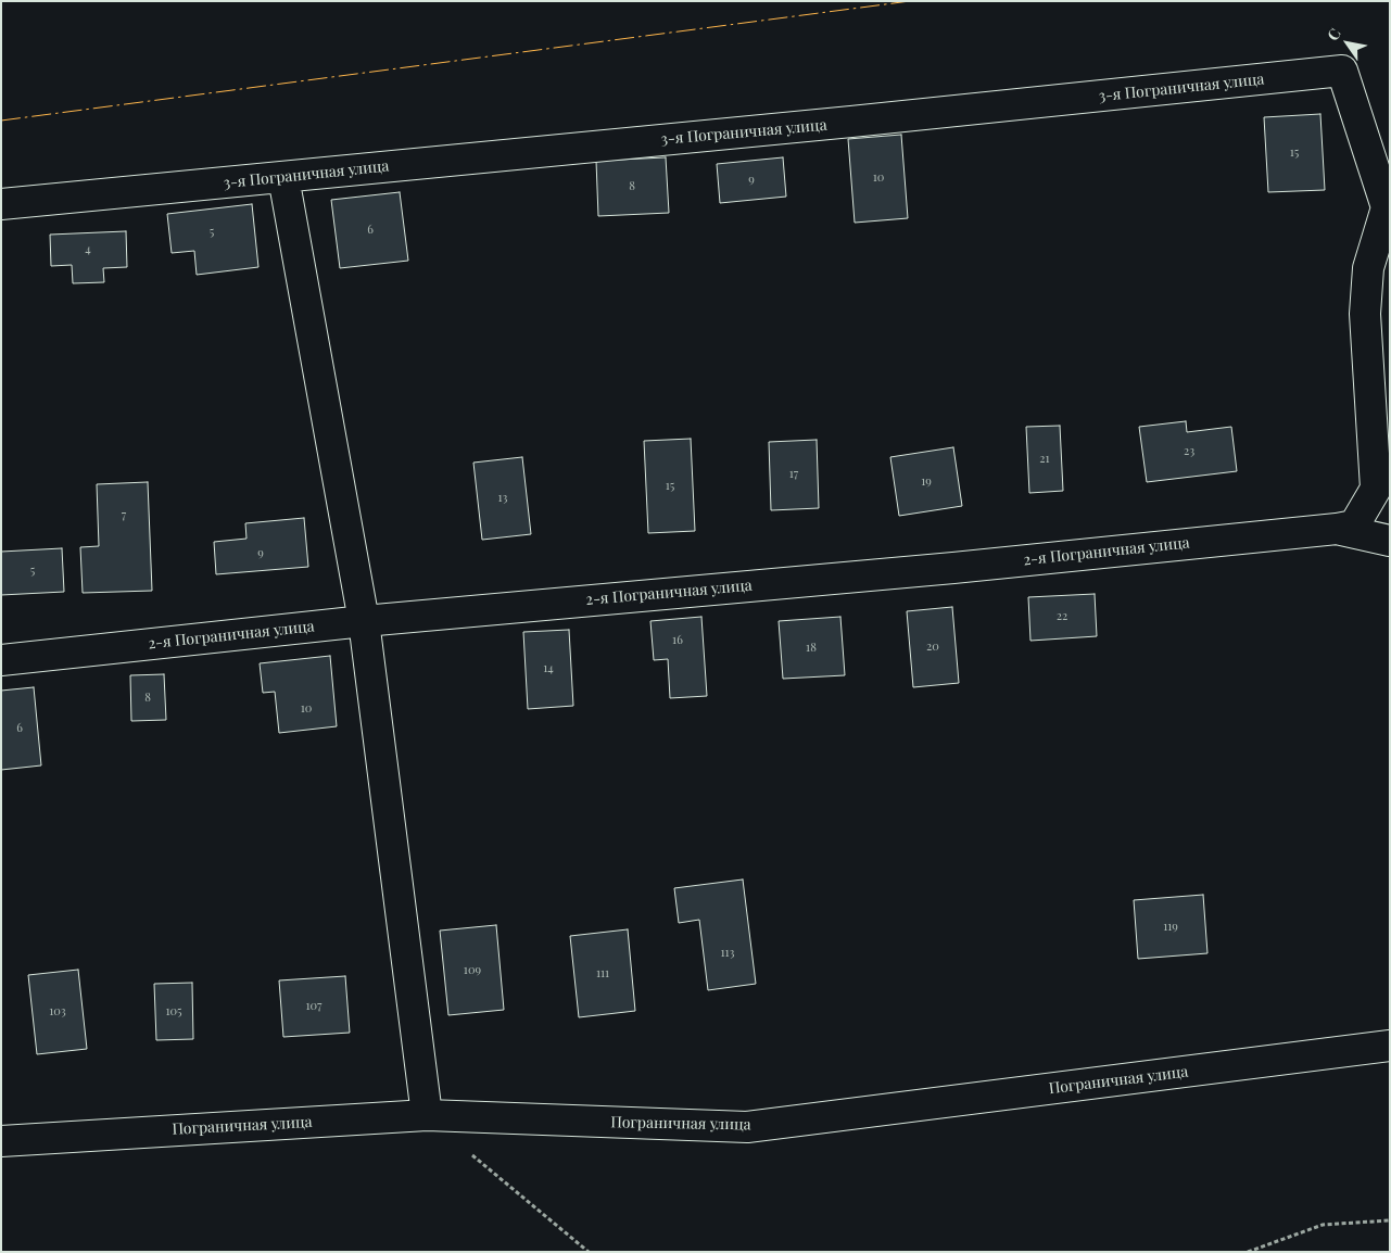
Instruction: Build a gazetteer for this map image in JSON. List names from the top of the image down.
{
  "streets": {
    "street": ["3-я Пограничная улица", "2-я Пограничная улица", "Пограничная улица"]
  },
  "crossings": [
    ["3-я Пограничная улица", "2-я Пограничная улица"]
  ],
  "house_numbers": [
    "15",
    "10",
    "9",
    "8",
    "6",
    "5",
    "4",
    "23",
    "21",
    "17",
    "19",
    "15",
    "13",
    "7",
    "9",
    "5",
    "22",
    "16",
    "20",
    "18",
    "14",
    "8",
    "10",
    "6",
    "119",
    "113",
    "109",
    "111",
    "107",
    "103",
    "105"
  ],
  "north": "top left"
}
